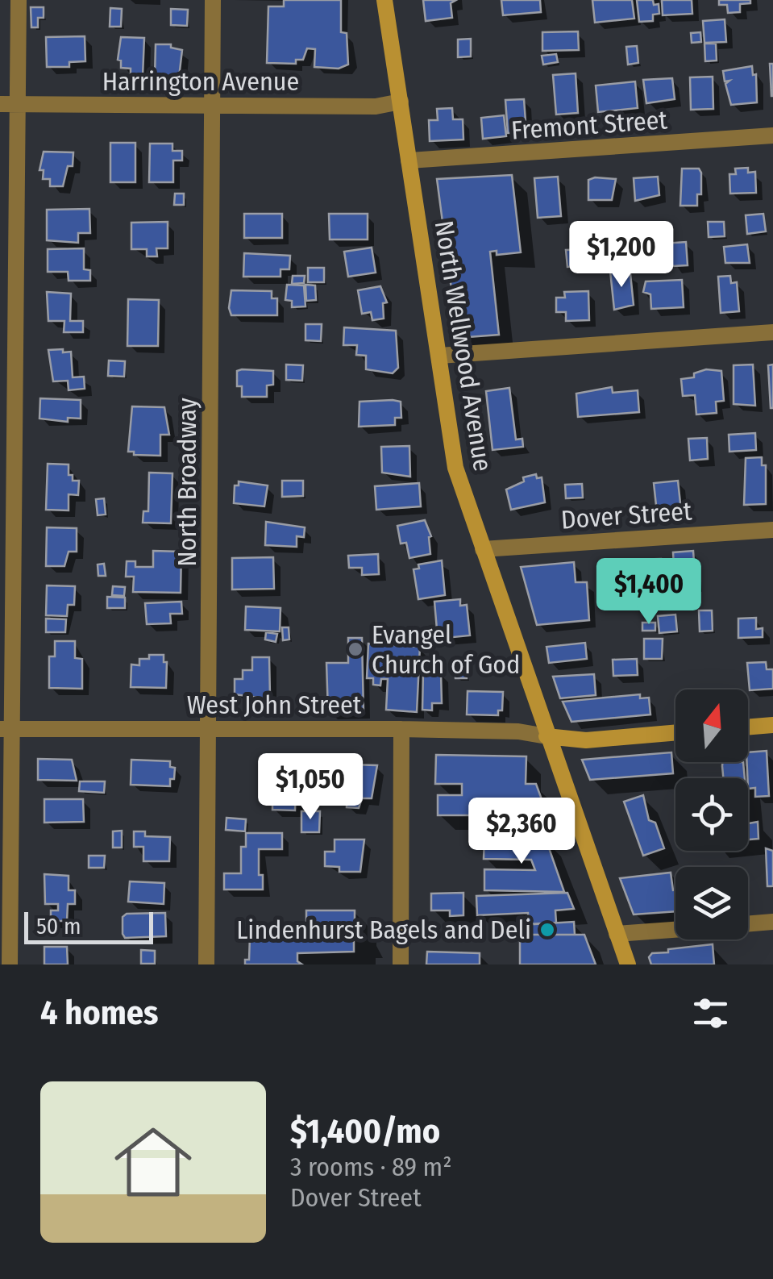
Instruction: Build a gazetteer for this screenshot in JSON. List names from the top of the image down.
{
  "streets": {
    "main road": ["North Wellwood Avenue"],
    "street": [
      "Harrington Avenue",
      "Fremont Street",
      "North Broadway",
      "Dover Street",
      "West John Street"
    ]
  },
  "crossings": [
    ["Harrington Avenue", "North Wellwood Avenue"],
    ["Harrington Avenue", "North Broadway"],
    ["Fremont Street", "North Wellwood Avenue"],
    ["North Wellwood Avenue", "Dover Street"],
    ["North Wellwood Avenue", "West John Street"],
    ["North Broadway", "West John Street"]
  ],
  "places": ["Evangel Church of God", "Lindenhurst Bagels and Deli"],
  "scale_bar": "50 m",
  "north": "top",
  "page": {
    "price": [
      "$1,200",
      "$1,400",
      "$1,050",
      "$2,360"
    ],
    "scale": "50 m",
    "heading": "4 homes",
    "list": [
      {
        "name": "$1,400/mo",
        "note": "3 rooms · 89 m² · Dover Street"
      }
    ]
  }
}
